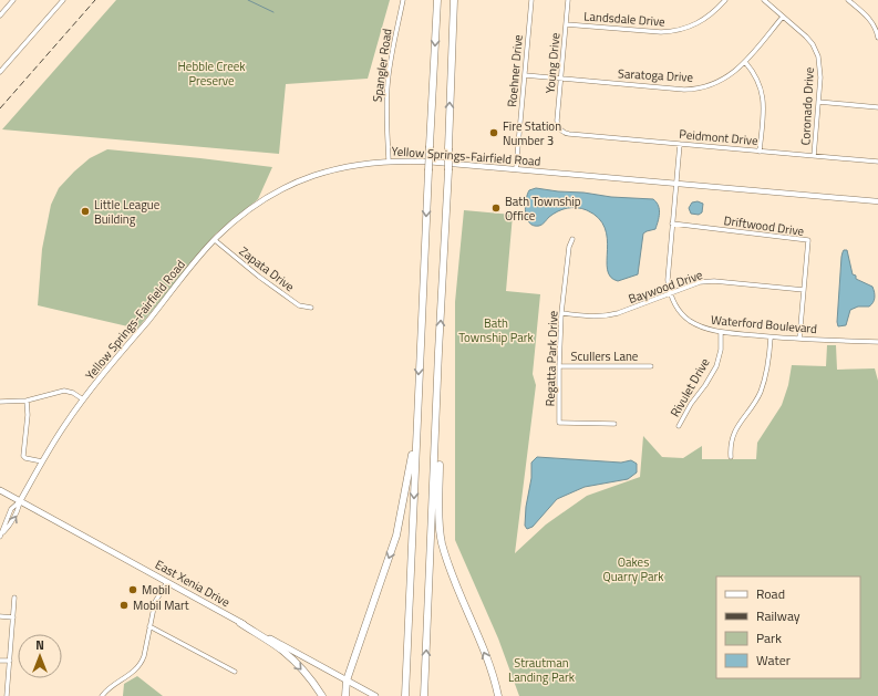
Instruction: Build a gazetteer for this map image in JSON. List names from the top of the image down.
{
  "streets": {
    "main road": ["Yellow Springs-Fairfield Road", "East Xenia Drive"],
    "street": [
      "Landsdale Drive",
      "Young Drive",
      "Spangler Road",
      "Roehner Drive",
      "Saratoga Drive",
      "Coronado Drive",
      "Peidmont Drive",
      "Driftwood Drive",
      "Zapata Drive",
      "Baywood Drive",
      "Waterford Boulevard",
      "Scullers Lane",
      "Regatta Park Drive",
      "Rivulet Drive"
    ]
  },
  "crossings": [
    ["Landsdale Drive", "Young Drive"],
    ["Young Drive", "Saratoga Drive"],
    ["Young Drive", "Peidmont Drive"],
    ["Spangler Road", "Yellow Springs-Fairfield Road"],
    ["Roehner Drive", "Saratoga Drive"],
    ["Roehner Drive", "Yellow Springs-Fairfield Road"],
    ["Saratoga Drive", "Coronado Drive"],
    ["Coronado Drive", "Peidmont Drive"],
    ["Peidmont Drive", "Waterford Boulevard"],
    ["Yellow Springs-Fairfield Road", "Zapata Drive"],
    ["Yellow Springs-Fairfield Road", "Waterford Boulevard"],
    ["Yellow Springs-Fairfield Road", "East Xenia Drive"],
    ["Driftwood Drive", "Baywood Drive"],
    ["Driftwood Drive", "Waterford Boulevard"],
    ["Baywood Drive", "Waterford Boulevard"],
    ["Baywood Drive", "Regatta Park Drive"],
    ["Waterford Boulevard", "Rivulet Drive"],
    ["Scullers Lane", "Regatta Park Drive"]
  ],
  "parks": [
    "Hebble Creek Preserve",
    "Bath Township Park",
    "Oakes Quarry Park",
    "Strautman Landing Park"
  ],
  "places": [
    "Fire Station Number 3",
    "Bath Township Office",
    "Little League Building",
    "Mobil",
    "Mobil Mart"
  ],
  "legend": [
    "Road",
    "Railway",
    "Park",
    "Water"
  ],
  "north": "top"
}
